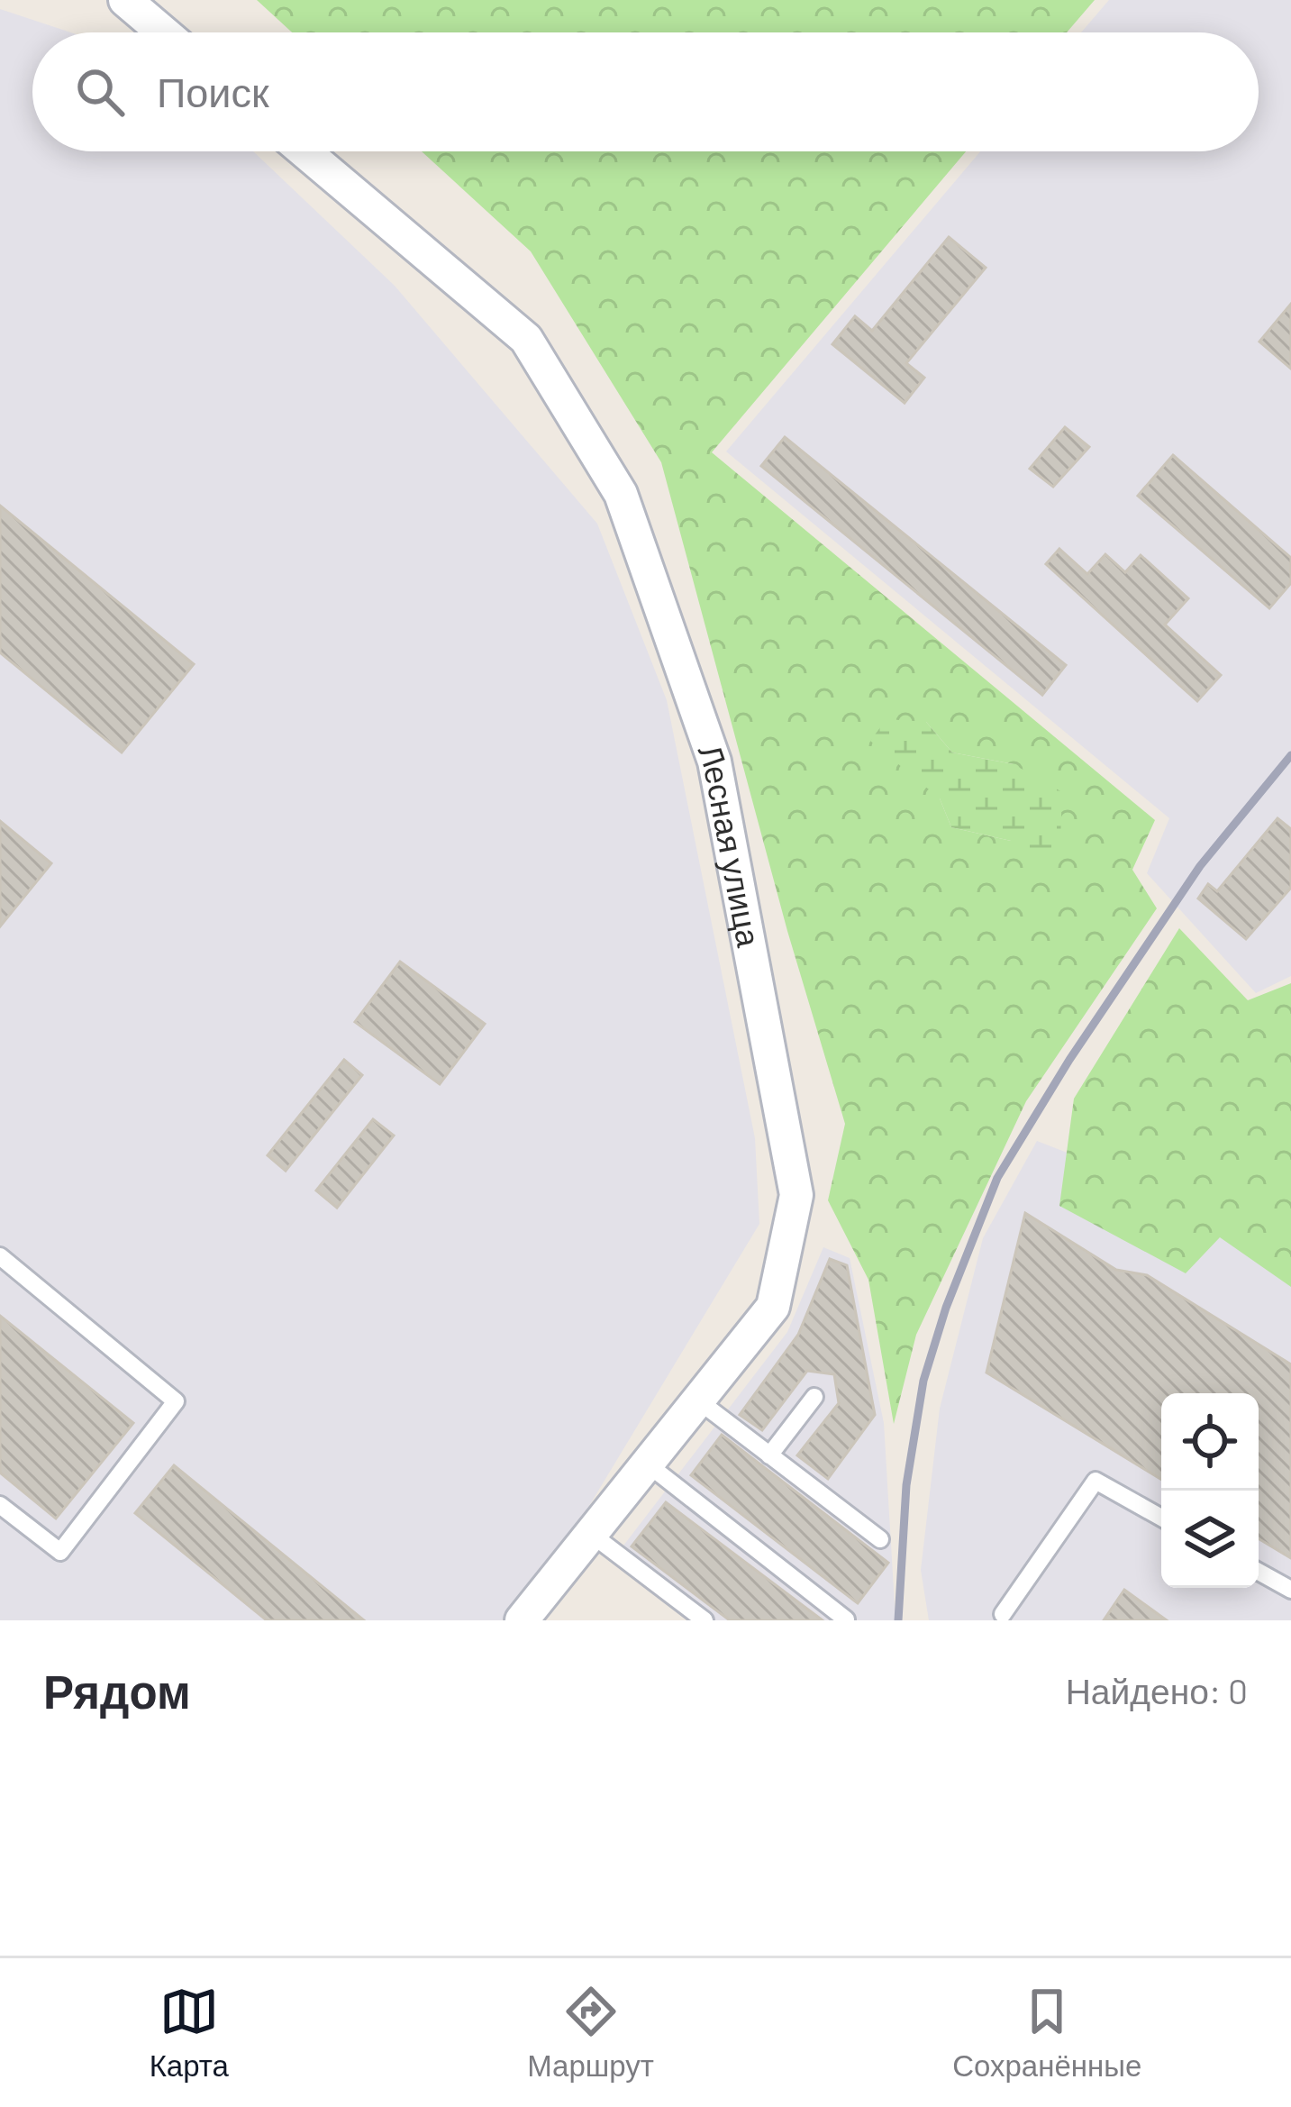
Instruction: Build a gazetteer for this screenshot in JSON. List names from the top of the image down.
{
  "streets": {
    "street": ["Лесная улица"]
  },
  "page": {
    "search": "Поиск",
    "heading": ["Рядом", "Найдено: 0"],
    "nav": ["Карта", "Маршрут", "Сохранённые"]
  }
}
